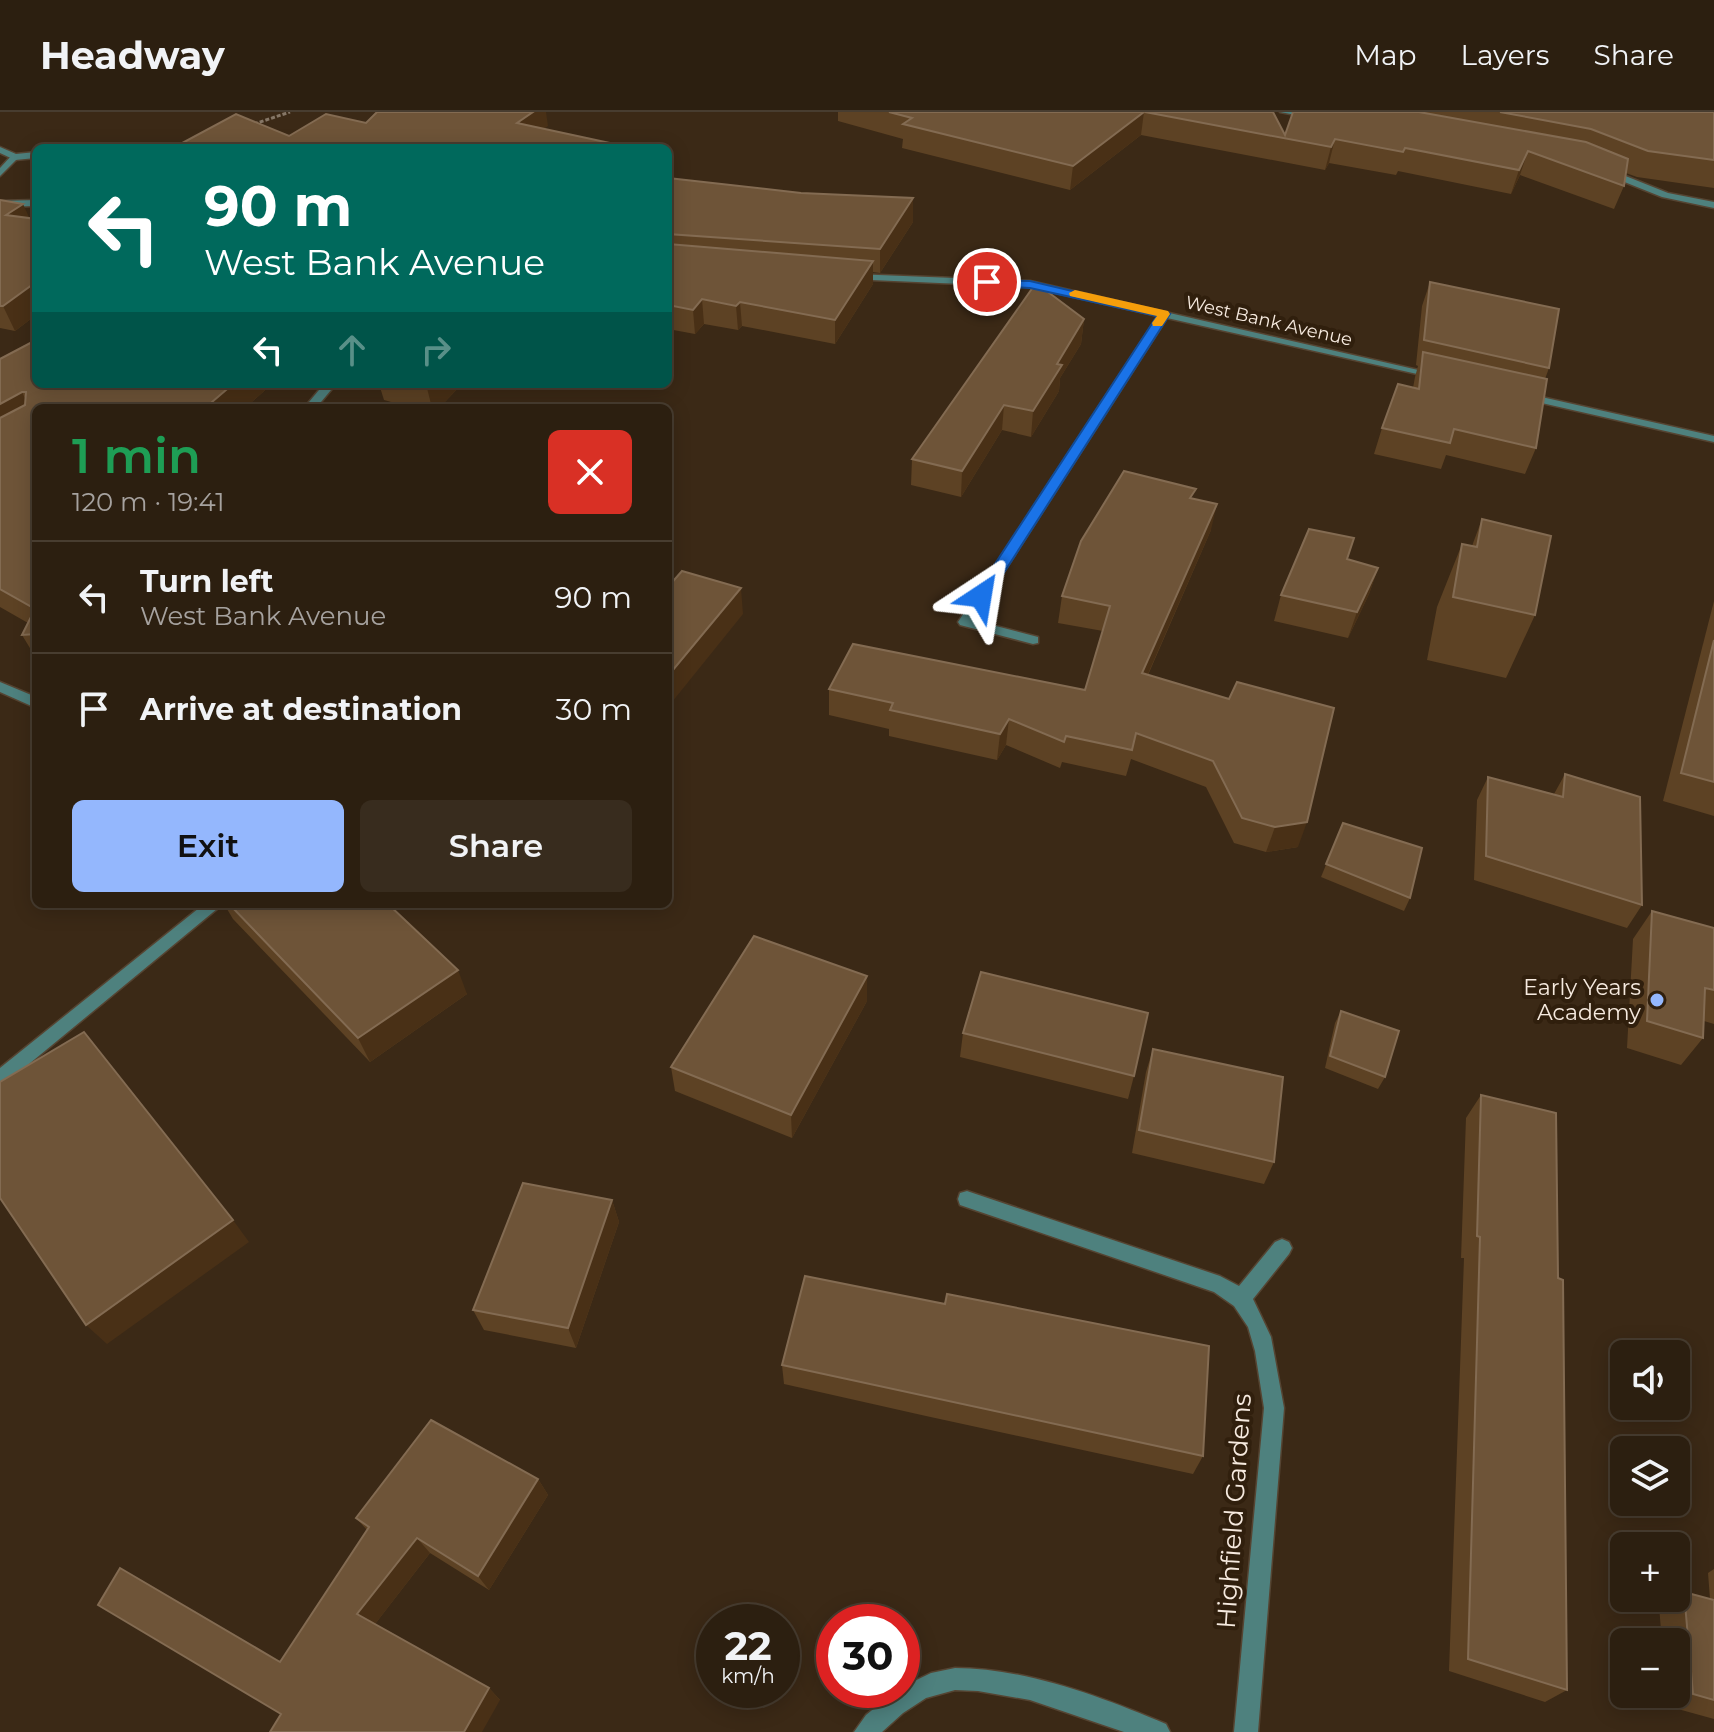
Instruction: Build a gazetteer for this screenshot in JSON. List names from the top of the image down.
{
  "streets": {
    "street": ["West Bank Avenue", "Highfield Gardens"]
  },
  "places": ["Early Years Academy"],
  "page": {
    "header": "Headway",
    "nav": ["Map", "Layers", "Share"],
    "turn": ["90 m", "West Bank Avenue"],
    "heading": ["1 min", "120 m · 19:41"],
    "list": [
      {
        "name": "Turn left",
        "note": "West Bank Avenue",
        "value": "90 m"
      },
      {
        "name": "Arrive at destination",
        "value": "30 m"
      }
    ],
    "buttons": ["Exit", "Share"],
    "map_buttons": ["+", "−"],
    "speed": "22 km/h",
    "limit": "30"
  }
}
